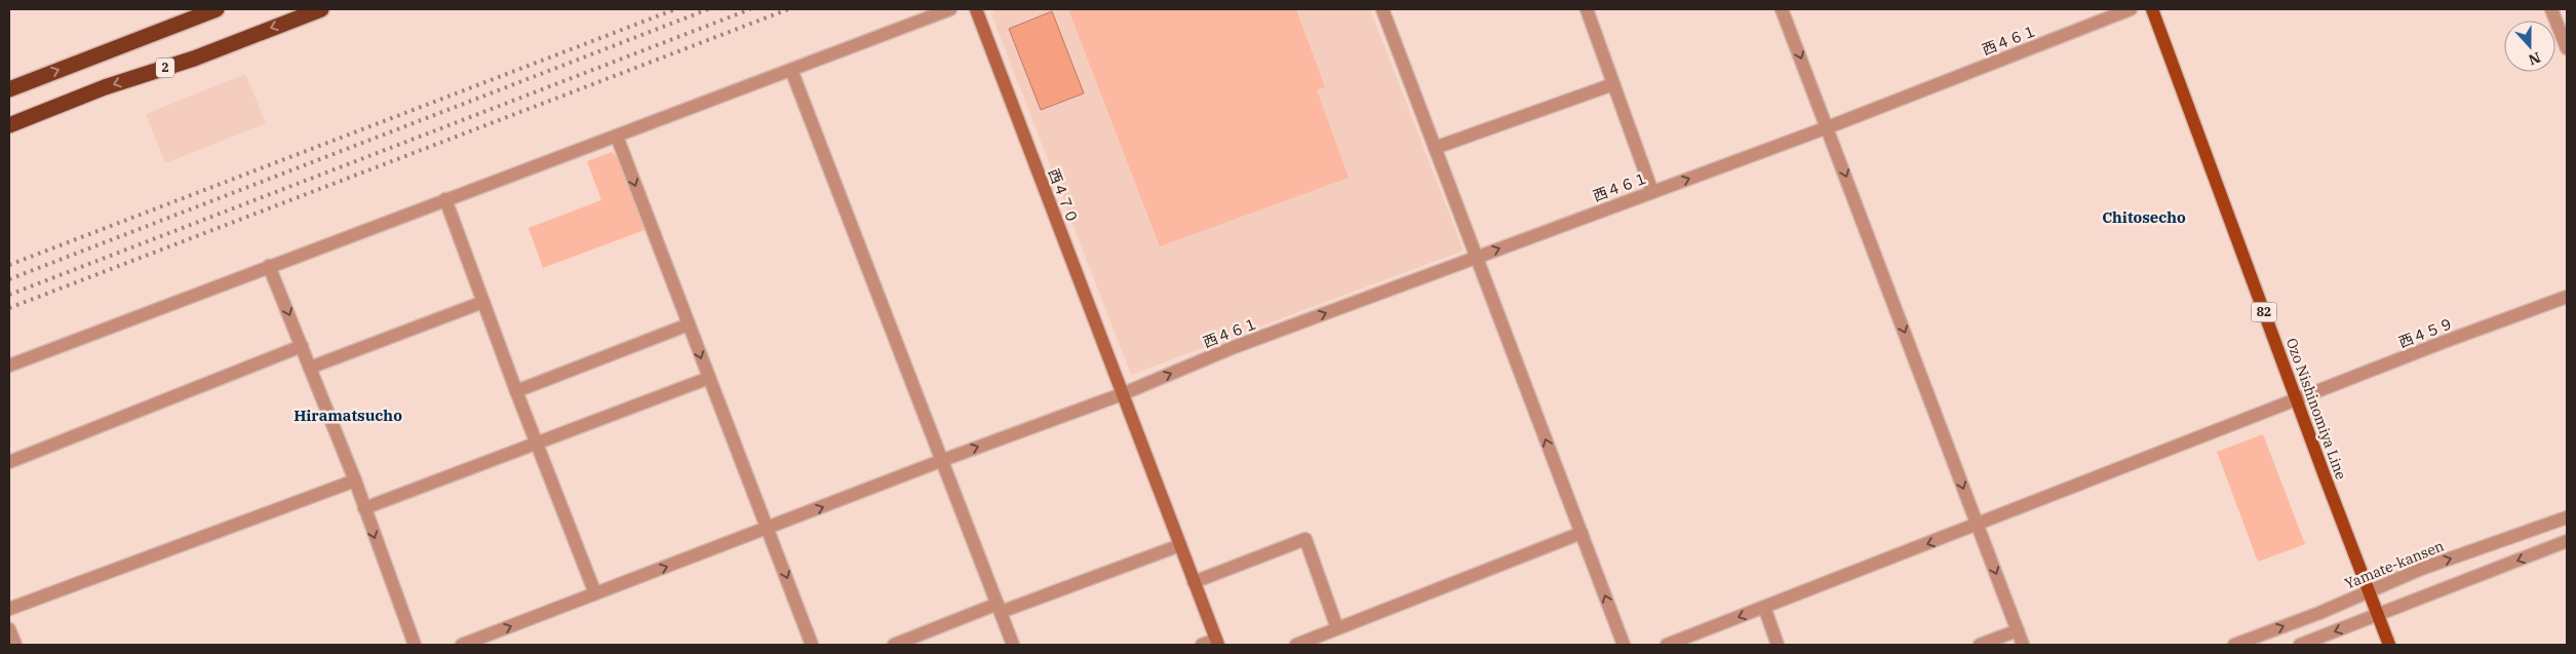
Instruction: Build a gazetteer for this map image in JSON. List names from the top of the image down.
{
  "streets": {
    "highway": ["2"],
    "main road": ["82", "Ozo Nishinomiya Line"],
    "street": [
      "西４６１",
      "西４７０",
      "西４５９",
      "Yamate-kansen"
    ]
  },
  "crossings": [
    ["西４６１", "西４７０"],
    ["西４５９", "Ozo Nishinomiya Line"],
    ["Ozo Nishinomiya Line", "Yamate-kansen"]
  ],
  "one_way": ["西４６１"],
  "districts": ["Chitosecho", "Hiramatsucho"],
  "north": "bottom"
}
